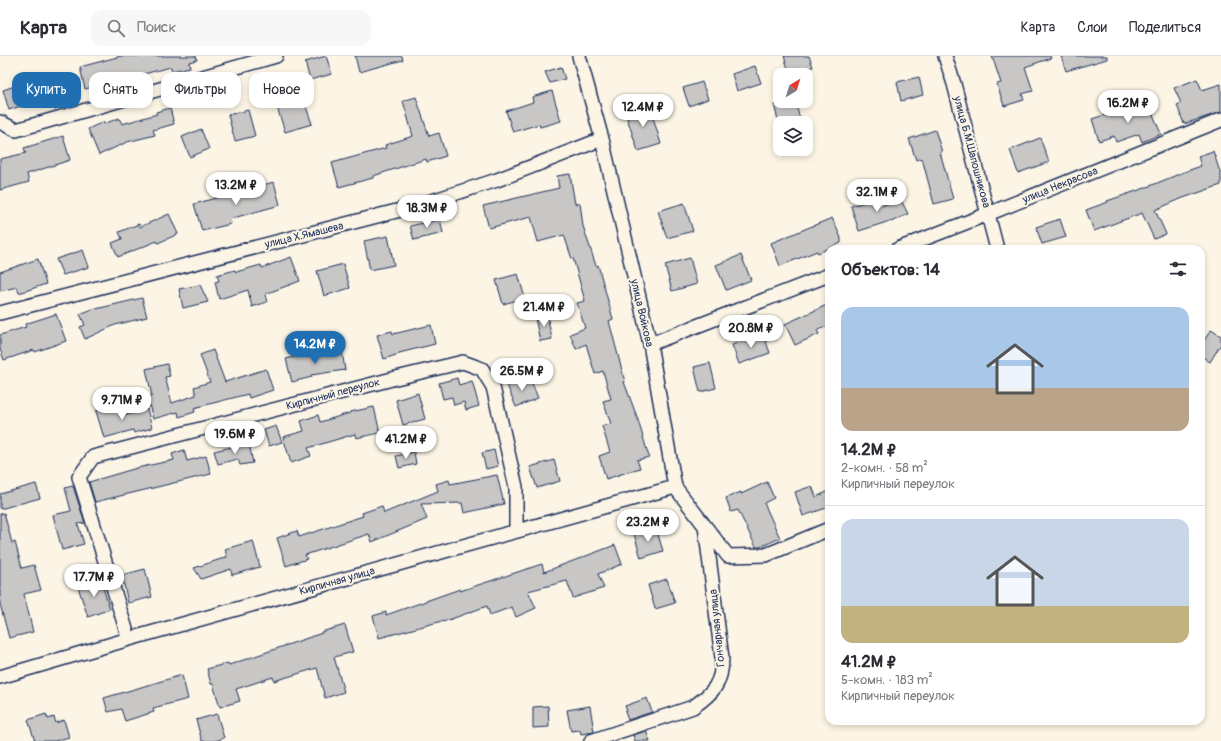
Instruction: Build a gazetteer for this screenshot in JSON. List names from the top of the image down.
{
  "streets": {
    "street": [
      "улица Б.М.Шапошникова",
      "улица Некрасова",
      "улица Х.Ямашева",
      "улица Войкова",
      "Кирпичный переулок",
      "Кирпичная улица",
      "Гончарная улица"
    ]
  },
  "crossings": [
    ["улица Б.М.Шапошникова", "улица Некрасова"],
    ["улица Х.Ямашева", "улица Войкова"],
    ["улица Войкова", "Кирпичная улица"],
    ["улица Войкова", "Гончарная улица"],
    ["Кирпичный переулок", "Кирпичная улица"]
  ],
  "north": "top right",
  "page": {
    "header": "Карта",
    "search": "Поиск",
    "nav": ["Карта", "Слои", "Поделиться"],
    "chip": [
      "Купить",
      "Снять",
      "Фильтры",
      "Новое"
    ],
    "price": [
      "16.2M ₽",
      "12.4M ₽",
      "13.2M ₽",
      "32.1M ₽",
      "18.3M ₽",
      "21.4M ₽",
      "20.8M ₽",
      "14.2M ₽",
      "26.5M ₽",
      "9.71M ₽",
      "19.6M ₽",
      "41.2M ₽",
      "23.2M ₽",
      "17.7M ₽"
    ],
    "heading": "Объектов: 14",
    "list": [
      {
        "name": "14.2M ₽",
        "note": "2-комн. · 58 m² · Кирпичный переулок"
      },
      {
        "name": "41.2M ₽",
        "note": "5-комн. · 183 m² · Кирпичный переулок"
      }
    ]
  }
}
